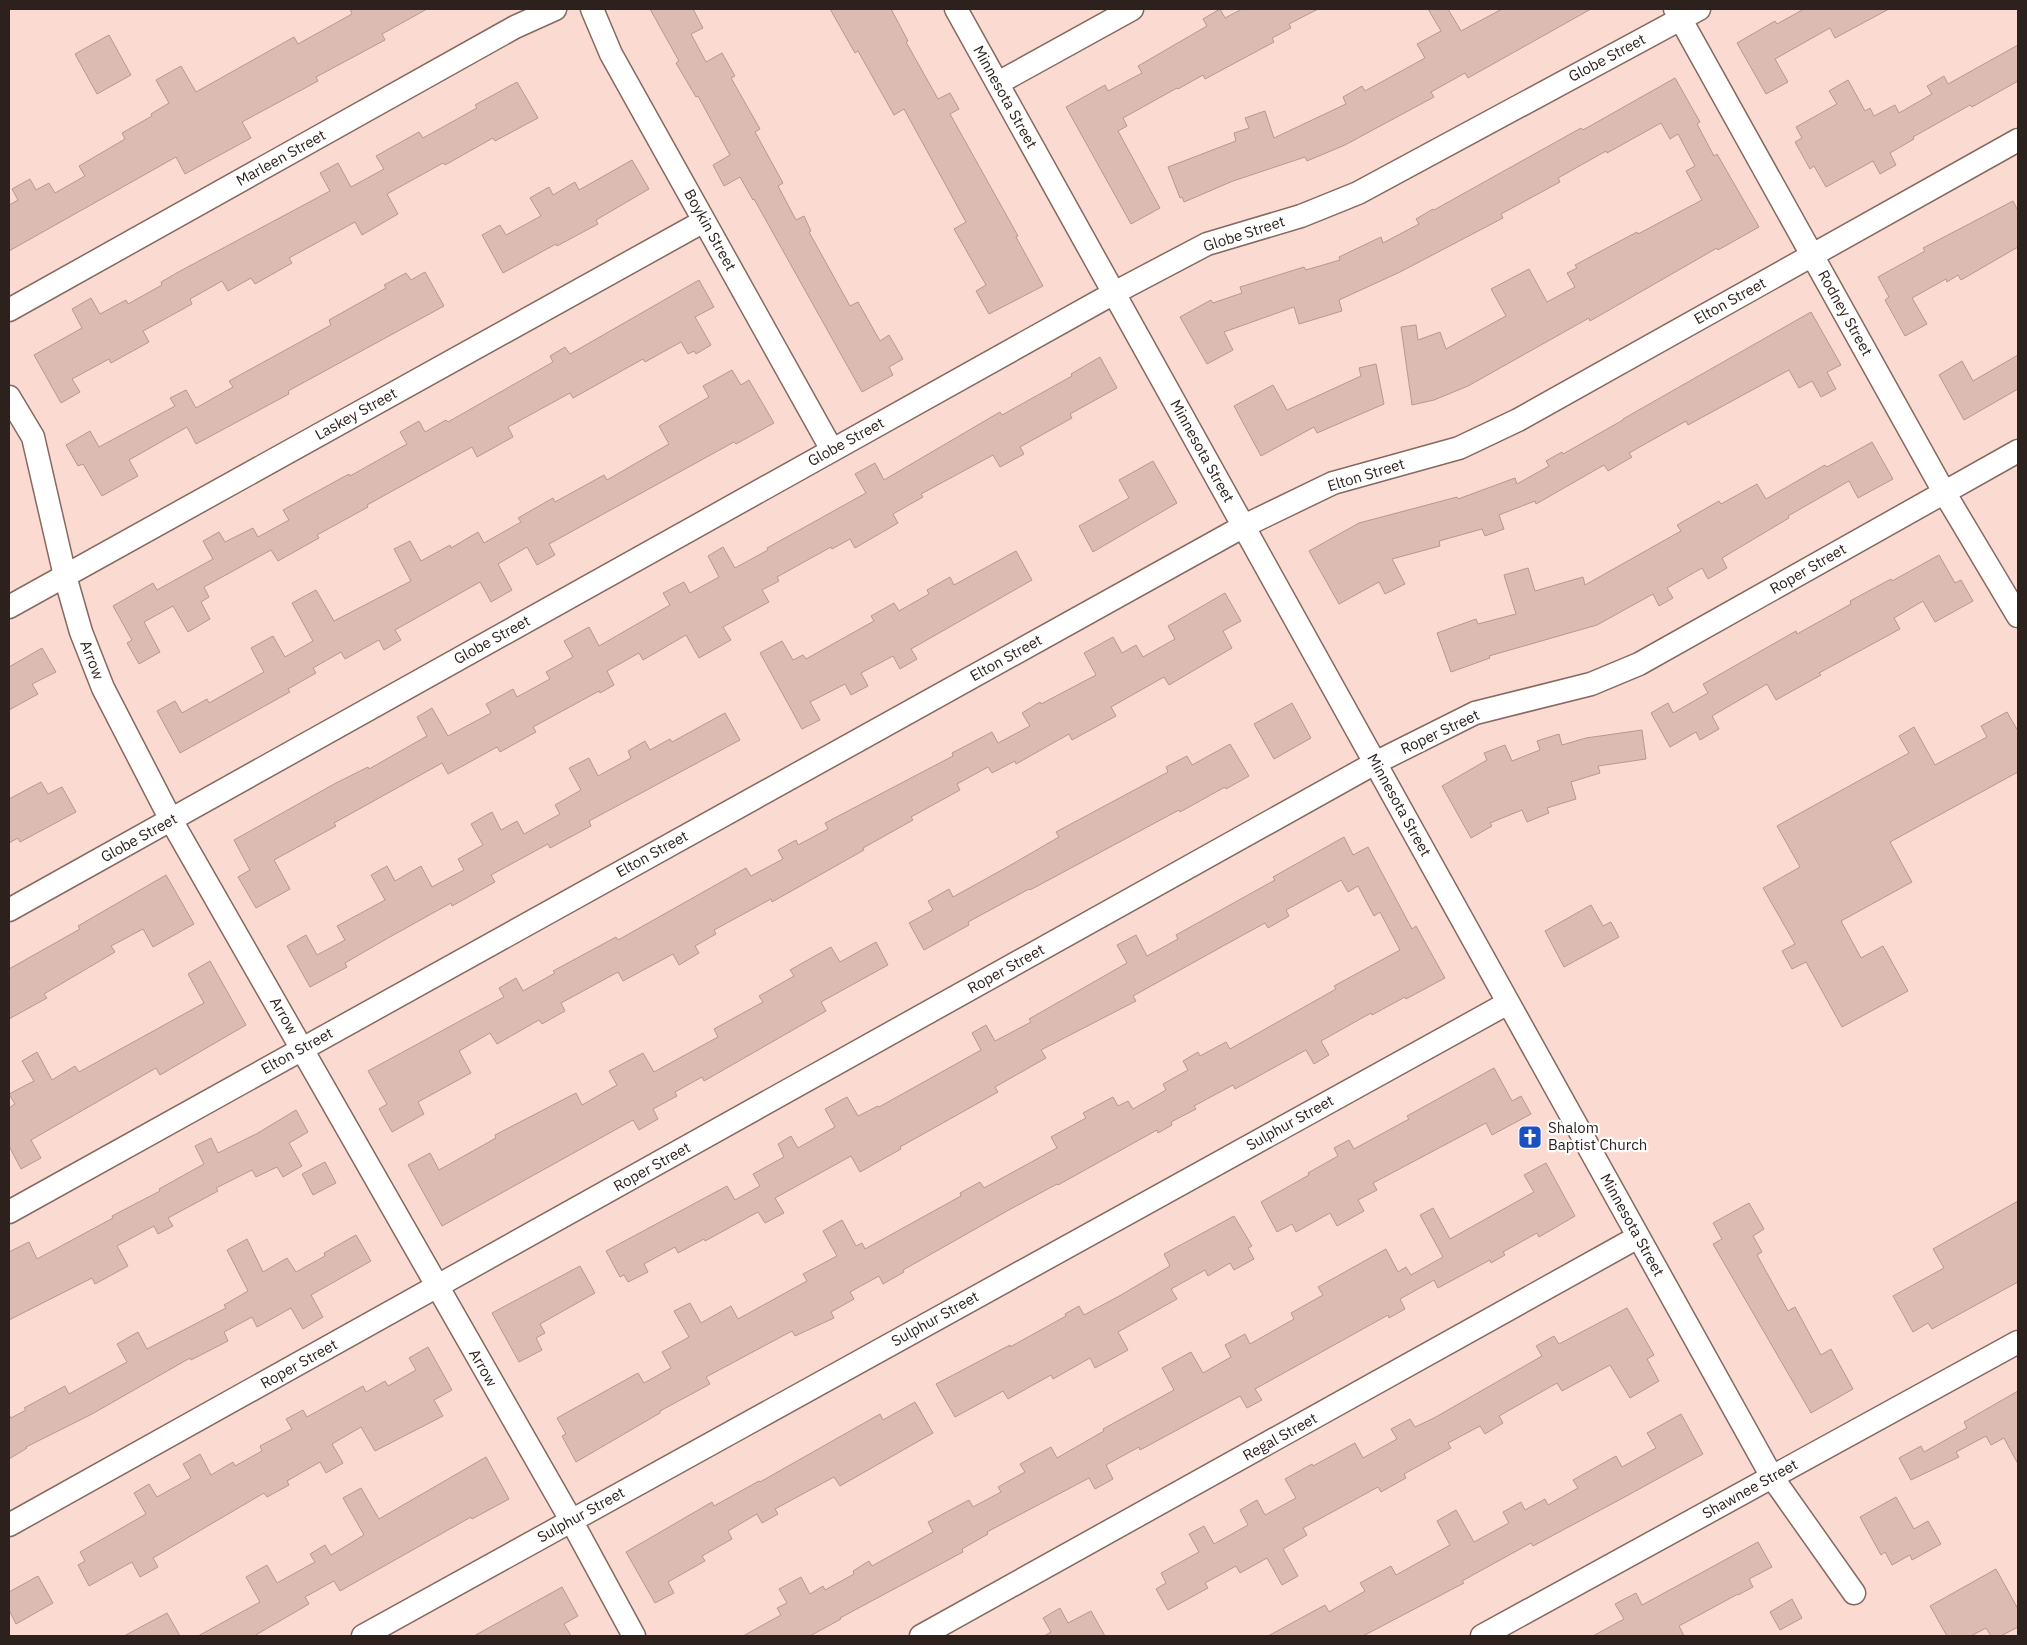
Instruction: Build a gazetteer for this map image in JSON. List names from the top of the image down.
{
  "streets": {
    "street": [
      "Globe Street",
      "Minnesota Street",
      "Marleen Street",
      "Boykin Street",
      "Elton Street",
      "Rodney Street",
      "Laskey Street",
      "Roper Street",
      "Arrow",
      "Sulphur Street",
      "Regal Street",
      "Shawnee Street"
    ]
  },
  "crossings": [
    ["Globe Street", "Minnesota Street"],
    ["Globe Street", "Boykin Street"],
    ["Globe Street", "Rodney Street"],
    ["Globe Street", "Arrow"],
    ["Minnesota Street", "Elton Street"],
    ["Minnesota Street", "Roper Street"],
    ["Minnesota Street", "Sulphur Street"],
    ["Minnesota Street", "Regal Street"],
    ["Minnesota Street", "Shawnee Street"],
    ["Boykin Street", "Laskey Street"],
    ["Elton Street", "Rodney Street"],
    ["Elton Street", "Arrow"],
    ["Rodney Street", "Roper Street"],
    ["Laskey Street", "Arrow"],
    ["Roper Street", "Arrow"],
    ["Arrow", "Sulphur Street"]
  ],
  "places": {
    "church": ["Shalom Baptist Church"]
  }
}
